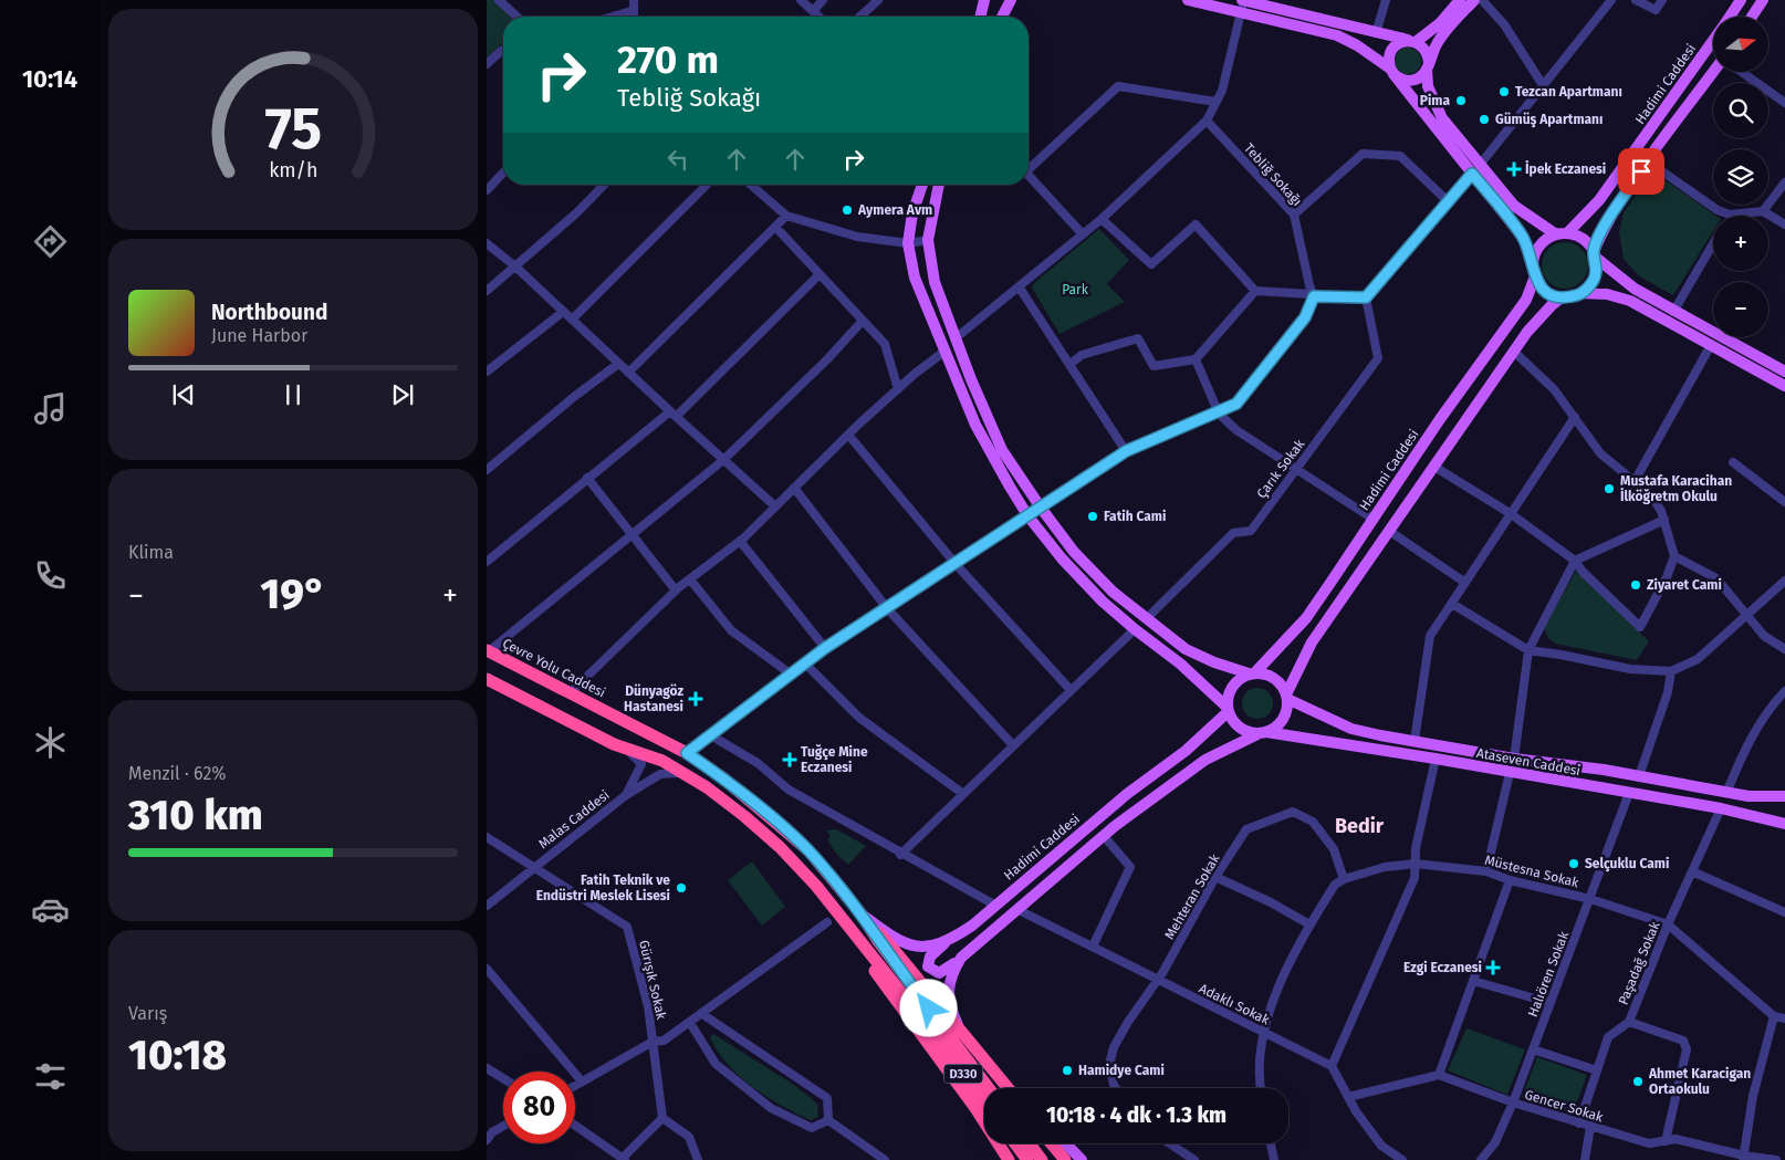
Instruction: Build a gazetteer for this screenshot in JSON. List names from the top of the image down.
{
  "streets": {
    "highway": ["Çevre Yolu Caddesi", "D330"],
    "main road": ["Hadimi Caddesi", "Ataseven Caddesi"],
    "street": [
      "Tebliğ Sokağı",
      "Çarık Sokak",
      "Malas Caddesi",
      "Müstesna Sokak",
      "Mehteran Sokak",
      "Paşadağ Sokak",
      "Halıören Sokak",
      "Gürışık Sokak",
      "Adaklı Sokak",
      "Gencer Sokak"
    ]
  },
  "crossings": [
    ["Hadimi Caddesi", "Çevre Yolu Caddesi"],
    ["Hadimi Caddesi", "Ataseven Caddesi"],
    ["Çevre Yolu Caddesi", "D330"],
    ["Ataseven Caddesi", "Paşadağ Sokak"],
    ["Ataseven Caddesi", "Halıören Sokak"],
    ["Malas Caddesi", "Gürışık Sokak"],
    ["Malas Caddesi", "D330"],
    ["Müstesna Sokak", "Mehteran Sokak"],
    ["Müstesna Sokak", "Paşadağ Sokak"],
    ["Müstesna Sokak", "Halıören Sokak"],
    ["Mehteran Sokak", "Adaklı Sokak"],
    ["Paşadağ Sokak", "Gencer Sokak"],
    ["Halıören Sokak", "Gencer Sokak"]
  ],
  "districts": ["Bedir"],
  "parks": ["Park"],
  "places": {
    "other": [
      "Tezcan Apartmanı",
      "Pima",
      "Gümüş Apartmanı",
      "Aymera Avm",
      "Mustafa Karacihan İlköğretm Okulu",
      "Fatih Cami",
      "Ziyaret Cami",
      "Selçuklu Cami",
      "Fatih Teknik ve Endüstri Meslek Lisesi",
      "Hamidye Cami",
      "Ahmet Karacigan Ortaokulu"
    ],
    "health": [
      "İpek Eczanesi",
      "Dünyagöz Hastanesi",
      "Tuğçe Mine Eczanesi",
      "Ezgi Eczanesi"
    ]
  },
  "north": "right",
  "page": {
    "tabs": "10:14",
    "map_buttons": ["+", "−"],
    "turn": ["270 m", "Tebliğ Sokağı"],
    "song": ["Northbound", "June Harbor"],
    "tile": [
      "Klima",
      ["Menzil · 62%", "310 km"],
      ["Varış", "10:18"]
    ],
    "heat": ["−", "19°", "+"],
    "limit": "80",
    "trip": "10:18 · 4 dk · 1.3 km",
    "gauge": ["75", "km/h"]
  }
}
